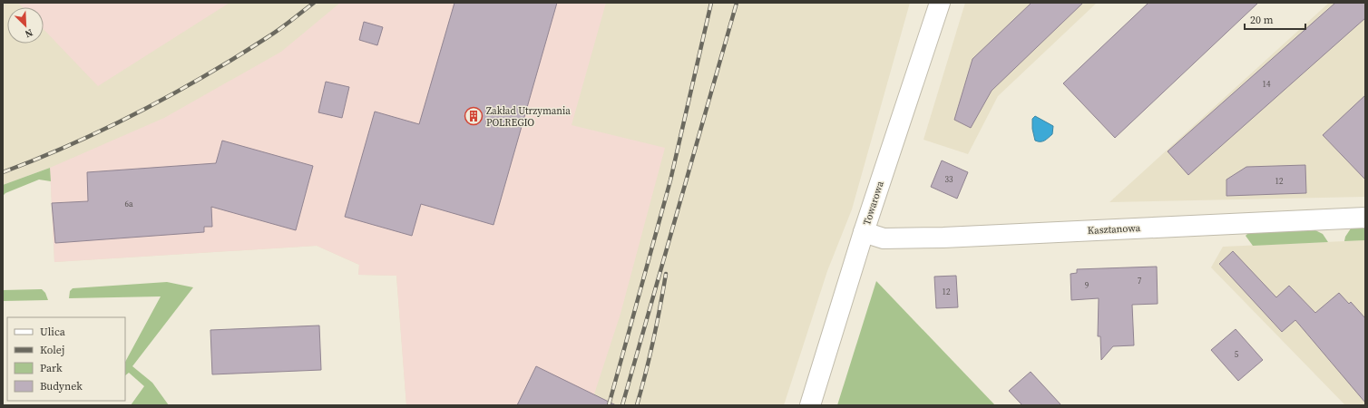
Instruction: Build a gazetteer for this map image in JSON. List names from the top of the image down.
{
  "streets": {
    "street": ["Towarowa", "Kasztanowa"]
  },
  "crossings": [
    ["Towarowa", "Kasztanowa"]
  ],
  "places": {
    "building": ["Zakład Utrzymania POLREGIO"]
  },
  "house_numbers": [
    "14",
    "33",
    "12",
    "6a",
    "7",
    "9",
    "12",
    "5"
  ],
  "legend": [
    "Ulica",
    "Kolej",
    "Park",
    "Budynek"
  ],
  "scale_bar": "20 m",
  "north": "bottom right"
}
